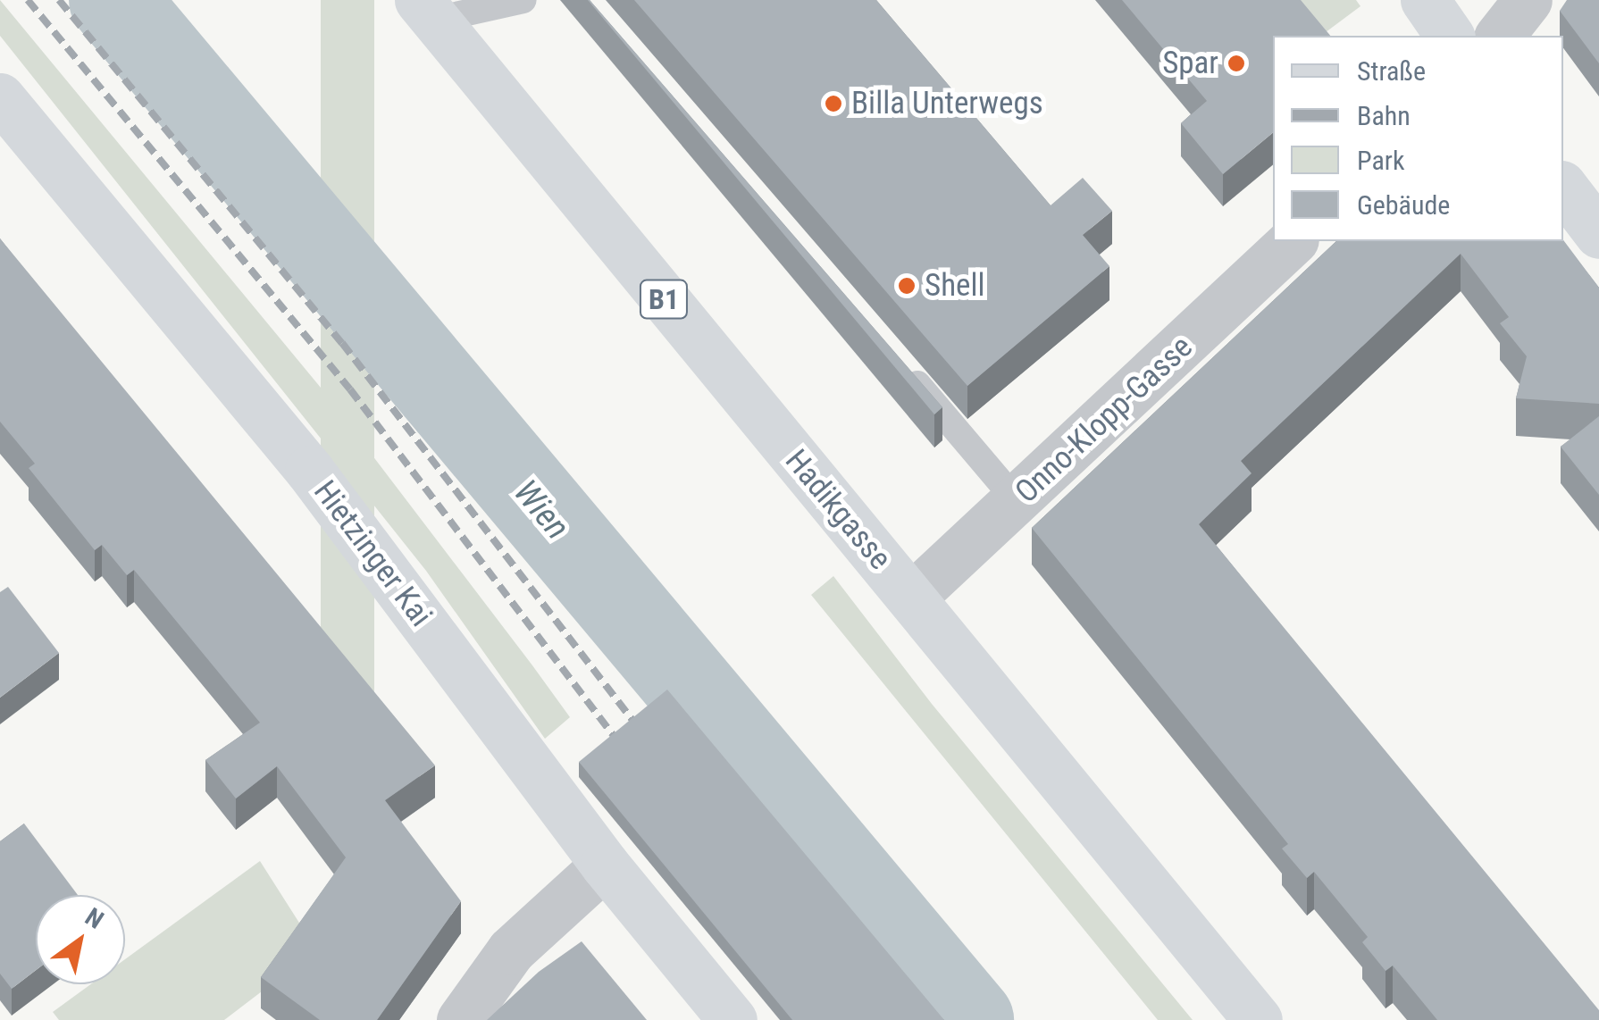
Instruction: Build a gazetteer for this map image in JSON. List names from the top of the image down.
{
  "streets": {
    "main road": ["B1", "Hadikgasse", "Hietzinger Kai"],
    "street": ["Onno-Klopp-Gasse"]
  },
  "crossings": [
    ["Onno-Klopp-Gasse", "Hadikgasse"]
  ],
  "water": ["Wien"],
  "places": ["Spar", "Billa Unterwegs", "Shell"],
  "legend": [
    "Straße",
    "Bahn",
    "Park",
    "Gebäude"
  ],
  "north": "top right"
}
